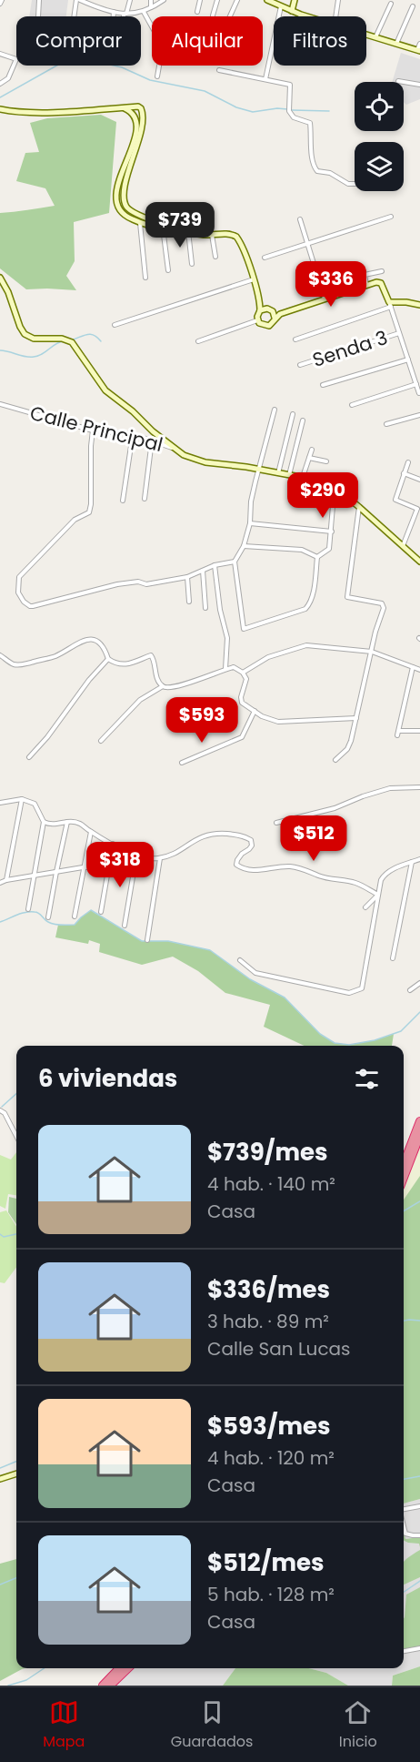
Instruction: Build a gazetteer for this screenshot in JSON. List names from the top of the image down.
{
  "streets": {
    "street": ["Senda 3", "Calle Principal"]
  },
  "page": {
    "chip": ["Comprar", "Alquilar", "Filtros"],
    "price": [
      "$739",
      "$336",
      "$290",
      "$593",
      "$512",
      "$318"
    ],
    "heading": "6 viviendas",
    "list": [
      {
        "name": "$739/mes",
        "note": "4 hab. · 140 m² · Casa"
      },
      {
        "name": "$336/mes",
        "note": "3 hab. · 89 m² · Calle San Lucas"
      },
      {
        "name": "$593/mes",
        "note": "4 hab. · 120 m² · Casa"
      },
      {
        "name": "$512/mes",
        "note": "5 hab. · 128 m² · Casa"
      }
    ],
    "tabs": ["Mapa", "Guardados", "Inicio"]
  }
}
